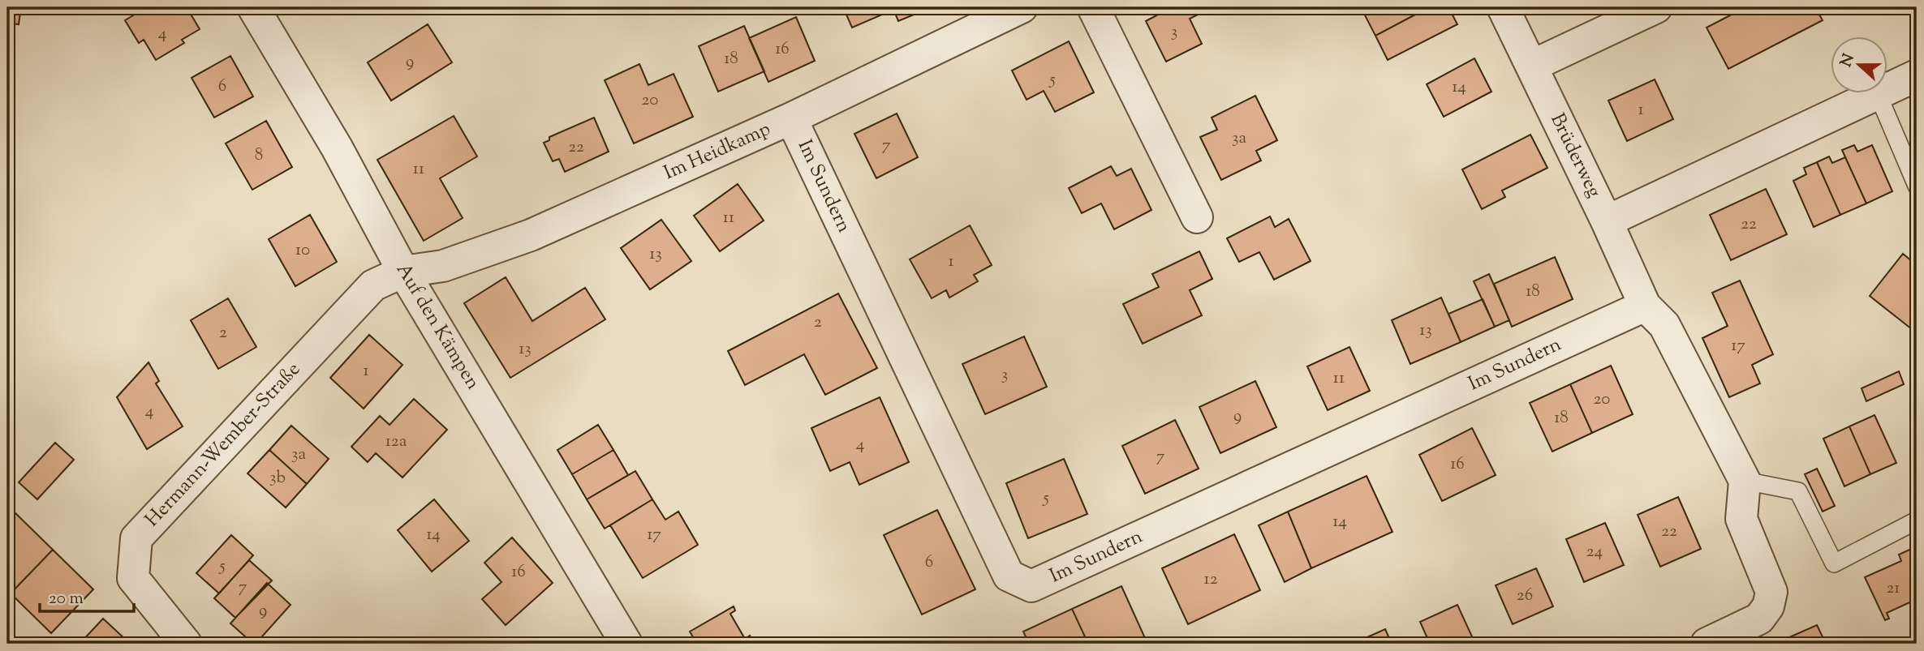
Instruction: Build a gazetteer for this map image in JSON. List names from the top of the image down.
{
  "streets": {
    "street": [
      "Im Heidkamp",
      "Brüderweg",
      "Im Sundern",
      "Auf den Kämpen",
      "Hermann-Wember-Straße"
    ]
  },
  "crossings": [
    ["Im Heidkamp", "Im Sundern"],
    ["Im Heidkamp", "Auf den Kämpen"],
    ["Im Heidkamp", "Hermann-Wember-Straße"],
    ["Brüderweg", "Im Sundern"],
    ["Auf den Kämpen", "Hermann-Wember-Straße"]
  ],
  "house_numbers": [
    "3",
    "4",
    "16",
    "18",
    "9",
    "5",
    "6",
    "14",
    "20",
    "1",
    "3a",
    "7",
    "22",
    "8",
    "11",
    "11",
    "22",
    "10",
    "13",
    "1",
    "18",
    "2",
    "13",
    "2",
    "17",
    "13",
    "1",
    "3",
    "11",
    "20",
    "4",
    "9",
    "18",
    "12a",
    "4",
    "3a",
    "7",
    "16",
    "3b",
    "5",
    "14",
    "22",
    "14",
    "17",
    "24",
    "6",
    "5",
    "16",
    "12",
    "7",
    "21",
    "26",
    "9"
  ],
  "scale_bar": "20 m",
  "north": "left"
}
